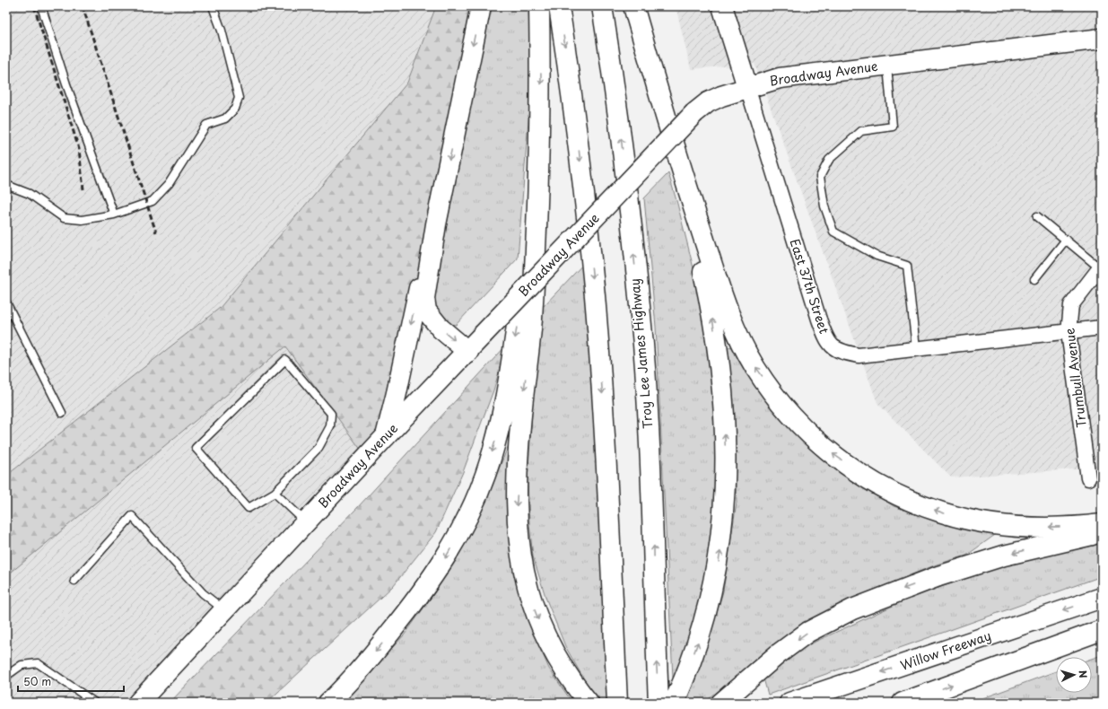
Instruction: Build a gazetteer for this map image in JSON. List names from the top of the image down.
{
  "streets": {
    "main road": ["Broadway Avenue", "Troy Lee James Highway", "Willow Freeway"],
    "street": ["East 37th Street", "Trumbull Avenue"]
  },
  "crossings": [
    ["Broadway Avenue", "East 37th Street"],
    ["East 37th Street", "Trumbull Avenue"]
  ],
  "scale_bar": "50 m",
  "north": "right"
}
